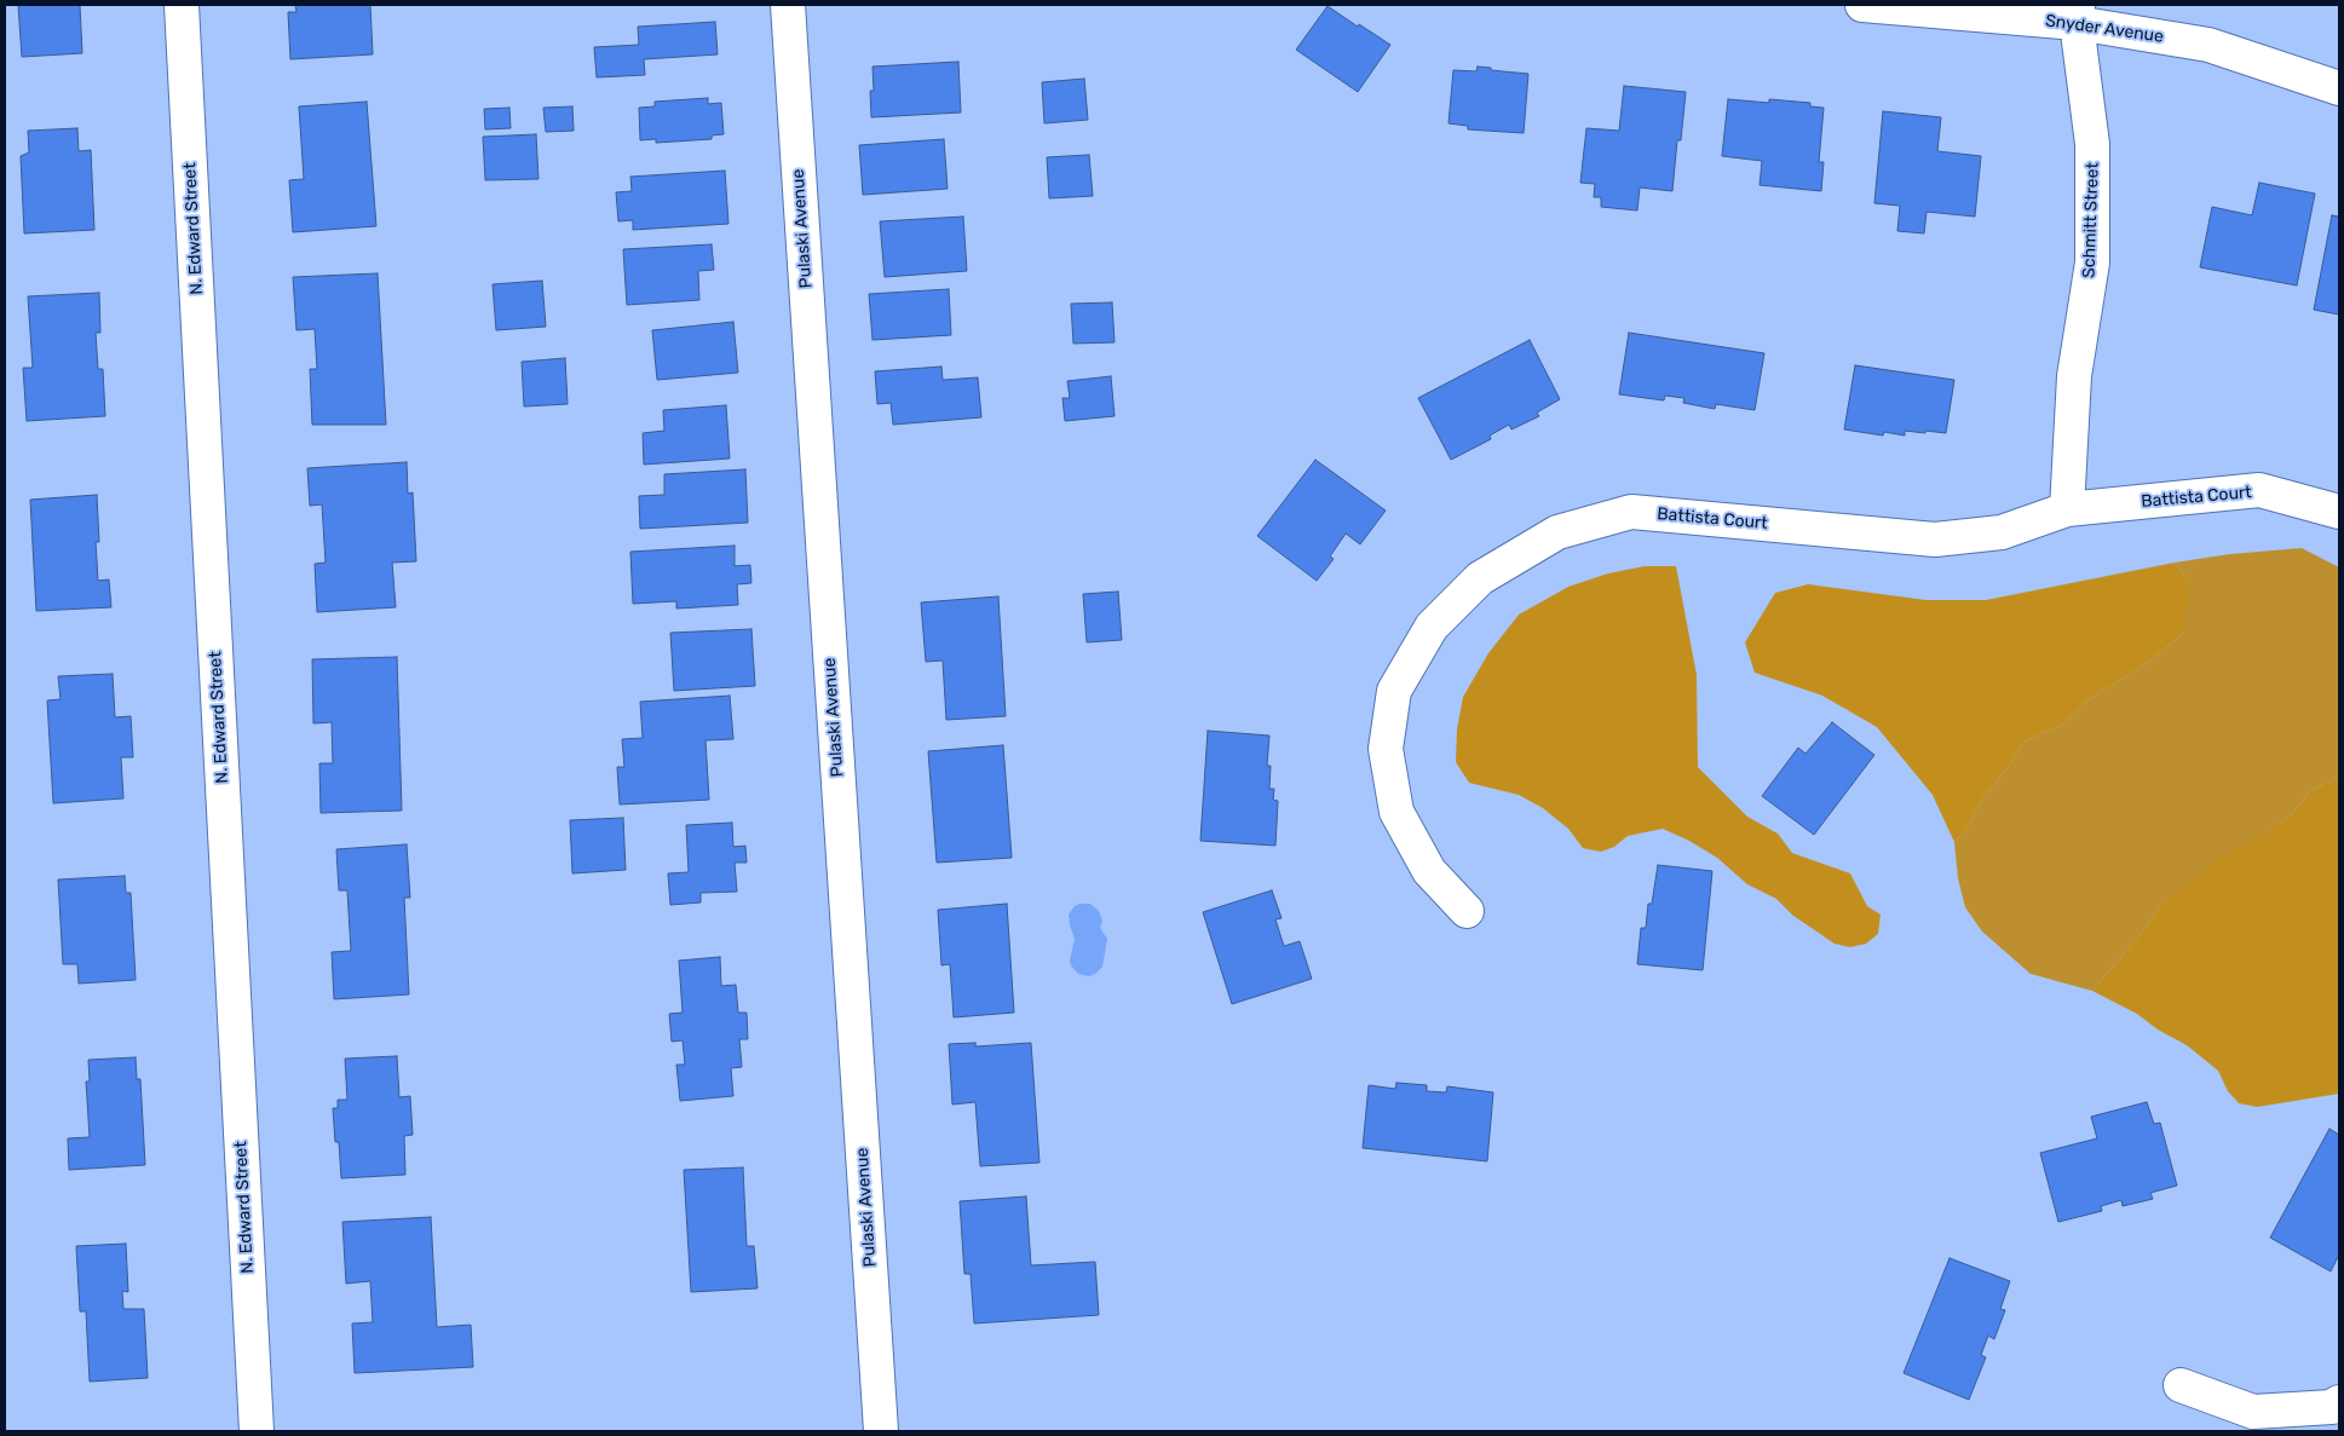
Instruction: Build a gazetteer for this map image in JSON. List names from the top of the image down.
{
  "streets": {
    "street": [
      "Snyder Avenue",
      "Schmitt Street",
      "N. Edward Street",
      "Pulaski Avenue",
      "Battista Court"
    ]
  },
  "crossings": [
    ["Snyder Avenue", "Schmitt Street"],
    ["Schmitt Street", "Battista Court"]
  ]
}
